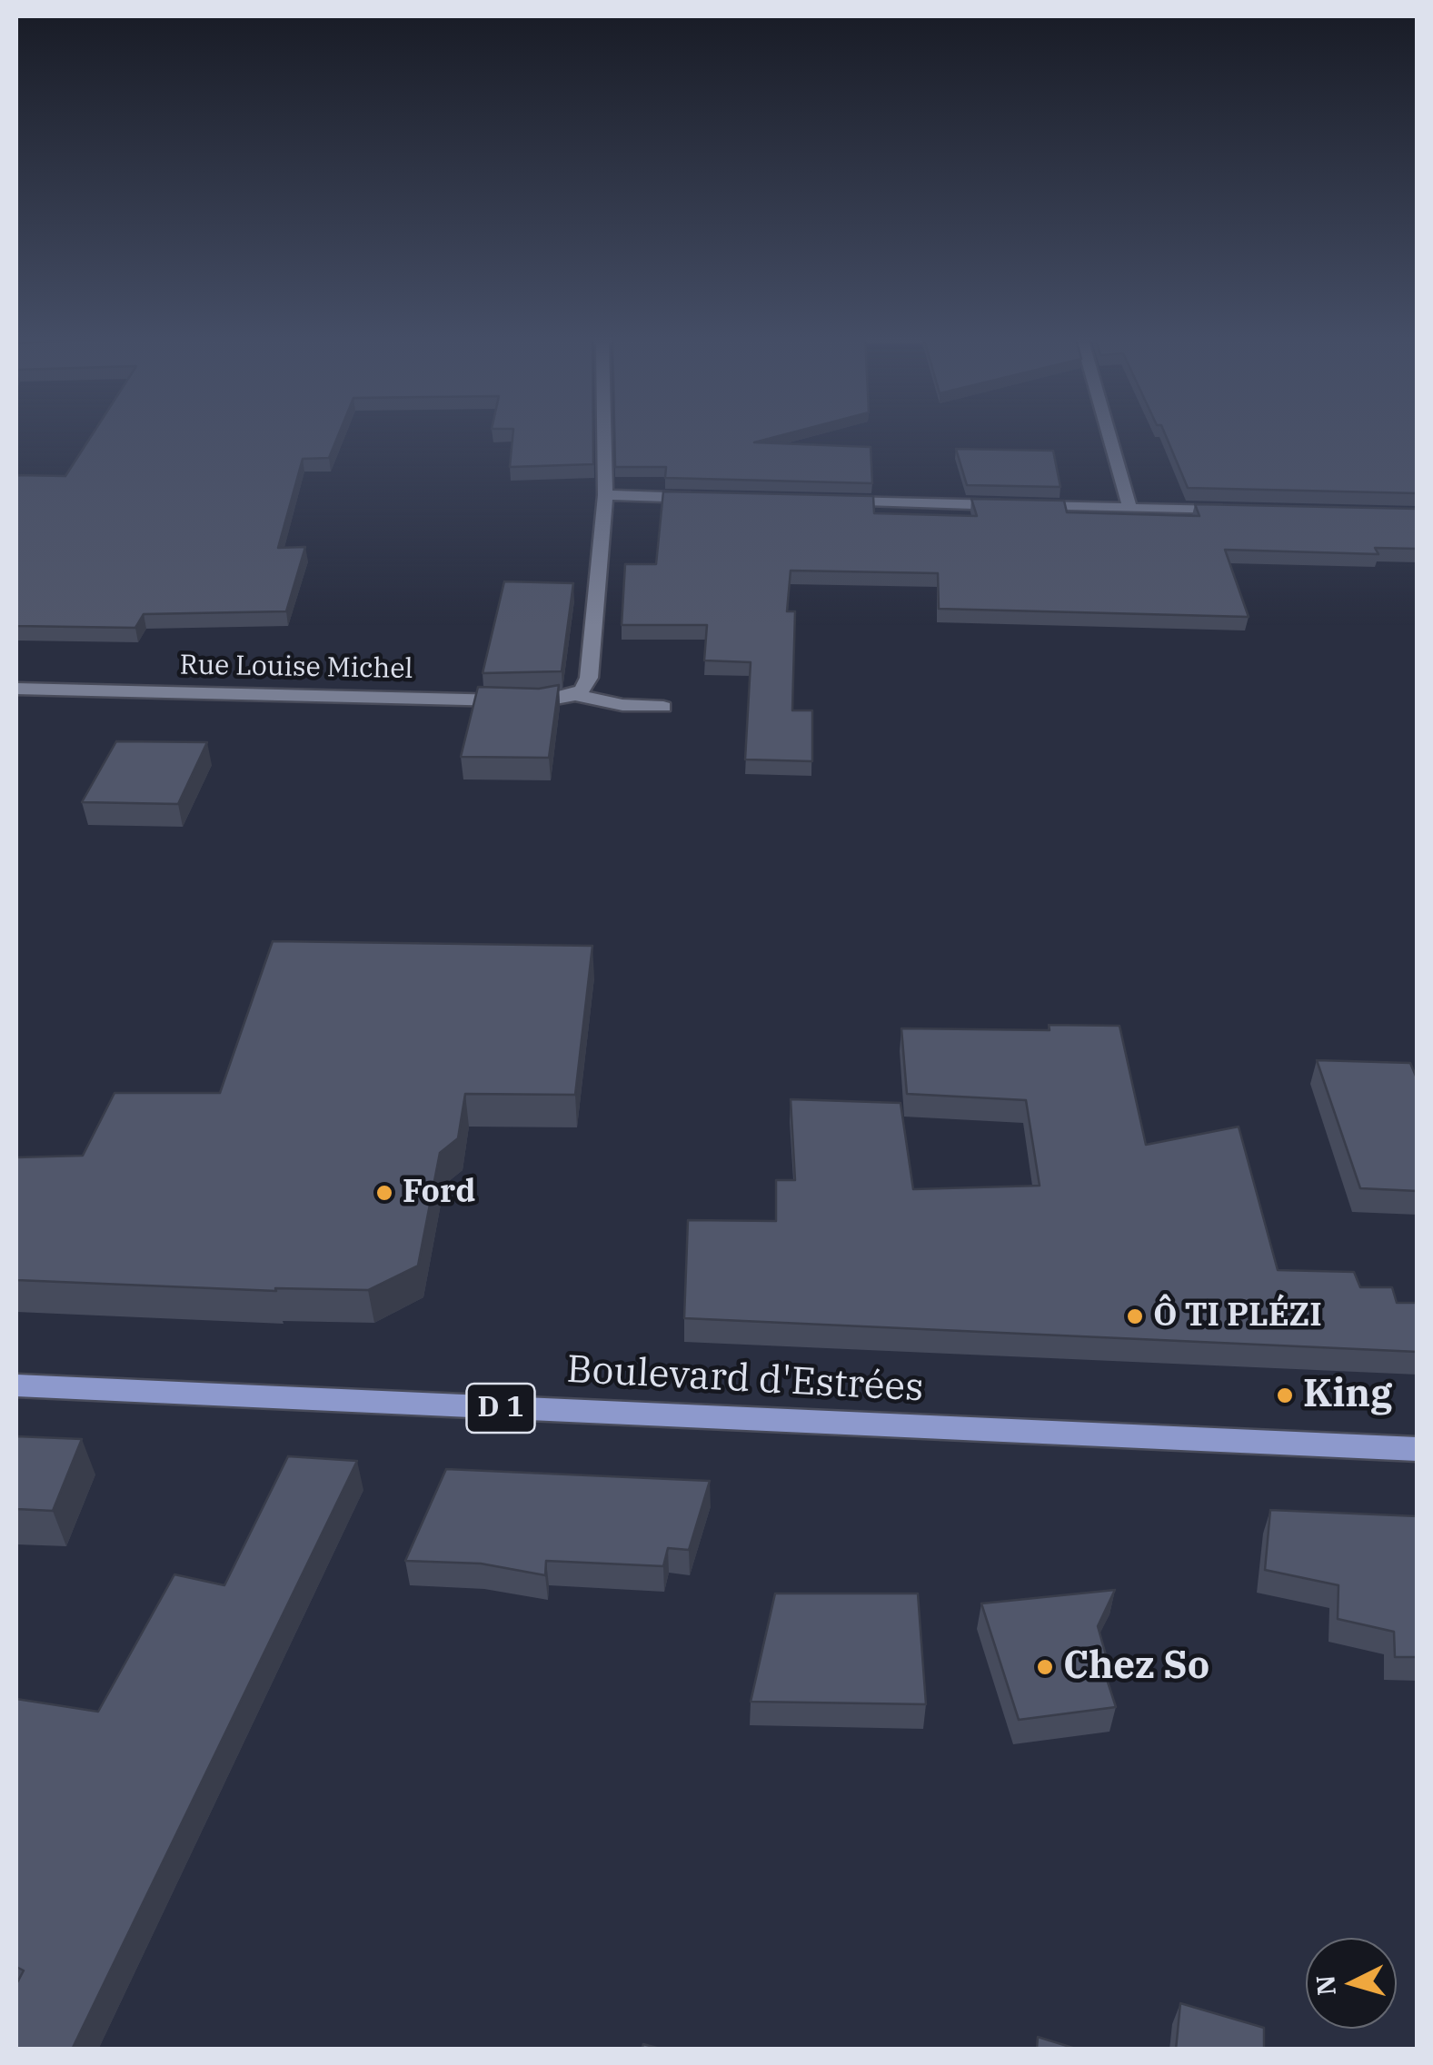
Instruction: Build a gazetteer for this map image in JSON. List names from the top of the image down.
{
  "streets": {
    "main road": ["Boulevard d'Estrées", "D 1"],
    "street": ["Rue Louise Michel"]
  },
  "places": [
    "Ford",
    "Ô TI PLÉZI",
    "King",
    "Chez So"
  ],
  "north": "left"
}
